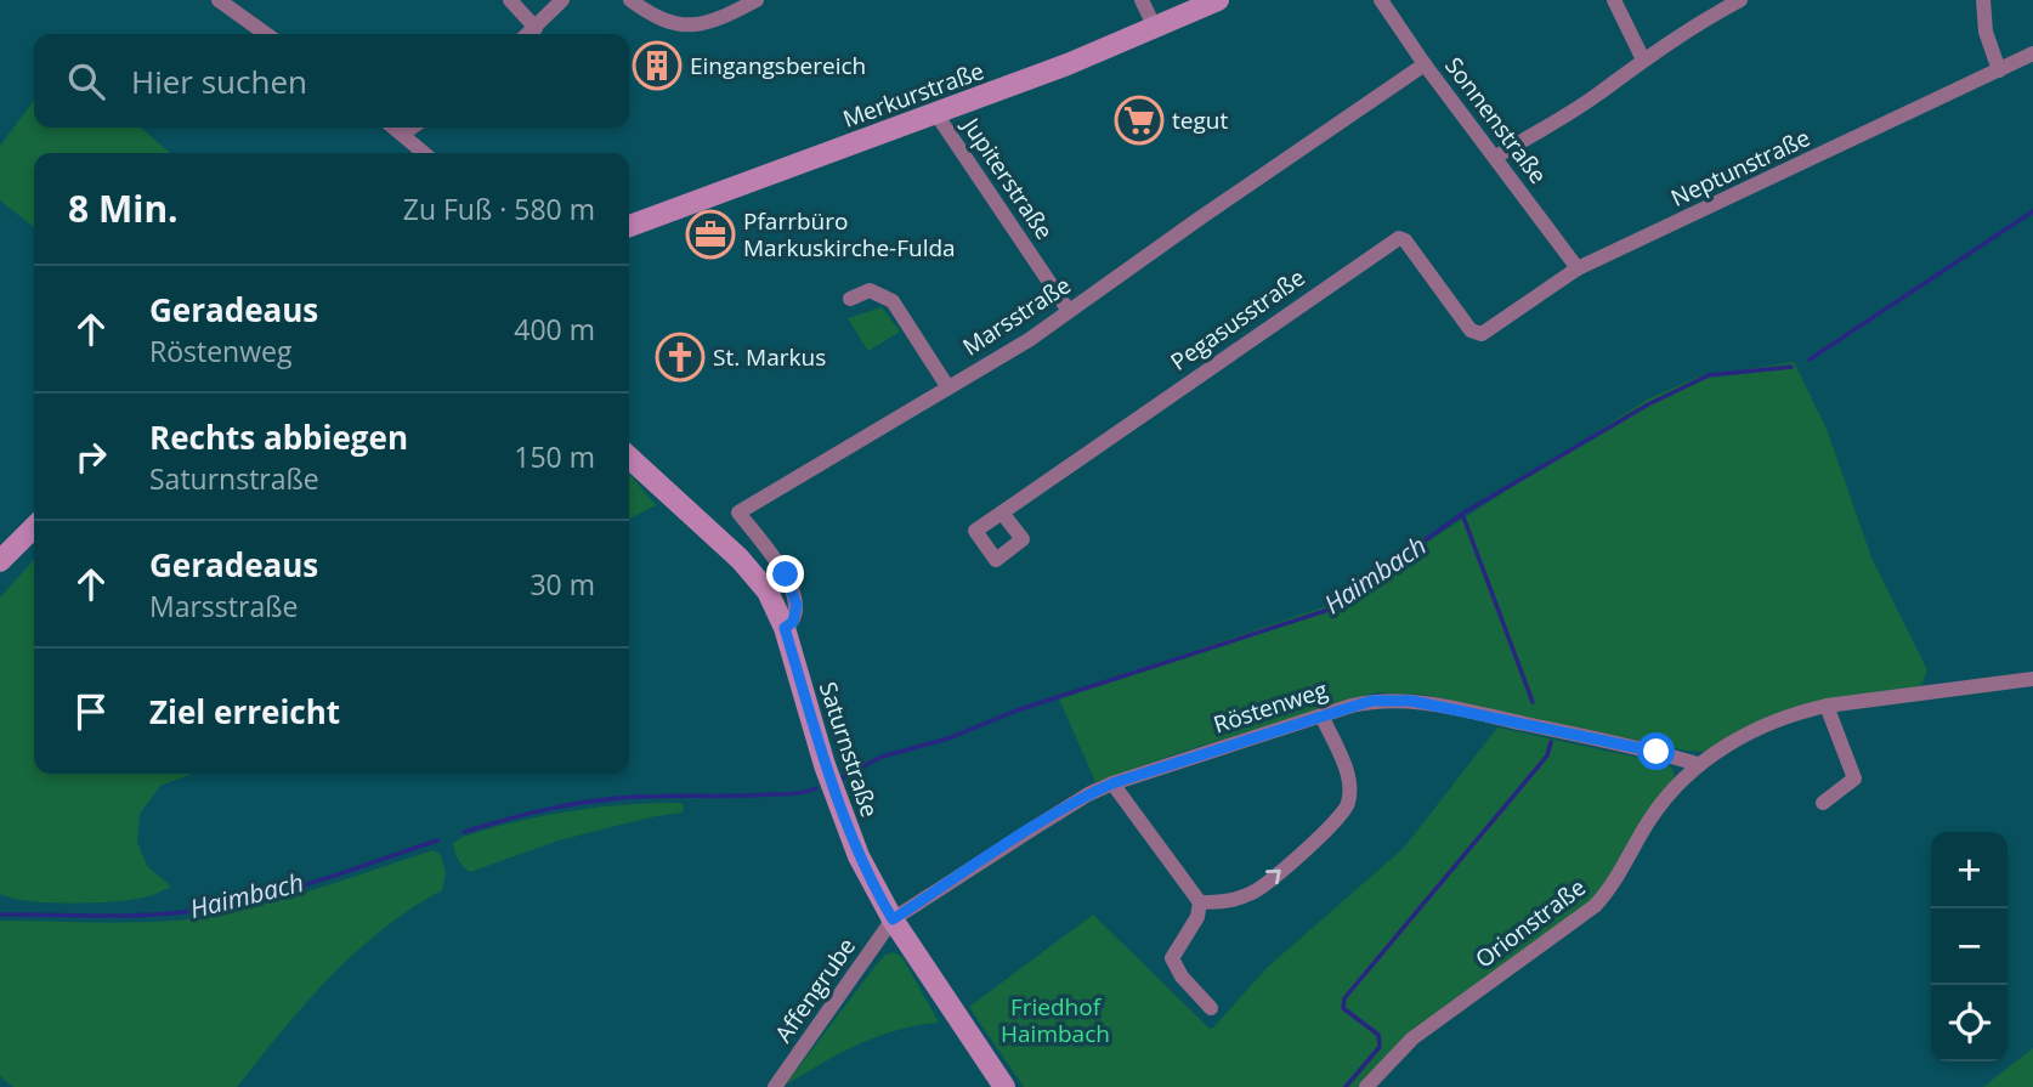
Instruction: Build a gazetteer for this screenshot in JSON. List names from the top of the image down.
{
  "streets": {
    "street": [
      "Merkurstraße",
      "Sonnenstraße",
      "Neptunstraße",
      "Jupiterstraße",
      "Marsstraße",
      "Pegasusstraße",
      "Röstenweg",
      "Saturnstraße",
      "Orionstraße",
      "Affengrube"
    ]
  },
  "crossings": [
    ["Merkurstraße", "Jupiterstraße"],
    ["Sonnenstraße", "Neptunstraße"],
    ["Sonnenstraße", "Marsstraße"],
    ["Neptunstraße", "Pegasusstraße"],
    ["Jupiterstraße", "Marsstraße"],
    ["Marsstraße", "Saturnstraße"],
    ["Röstenweg", "Saturnstraße"],
    ["Röstenweg", "Orionstraße"],
    ["Röstenweg", "Affengrube"],
    ["Saturnstraße", "Affengrube"]
  ],
  "water": ["Haimbach"],
  "parks": ["Friedhof Haimbach"],
  "places": {
    "building": ["Eingangsbereich"],
    "supermarket": ["tegut"],
    "office": ["Pfarrbüro Markuskirche-Fulda"],
    "church": ["St. Markus"]
  },
  "page": {
    "search": "Hier suchen",
    "heading": ["8 Min.", "Zu Fuß · 580 m"],
    "list": [
      ["Geradeaus", "Röstenweg", "400 m"],
      ["Rechts abbiegen", "Saturnstraße", "150 m"],
      ["Geradeaus", "Marsstraße", "30 m"],
      "Ziel erreicht"
    ],
    "map_buttons": ["+", "−"]
  }
}
